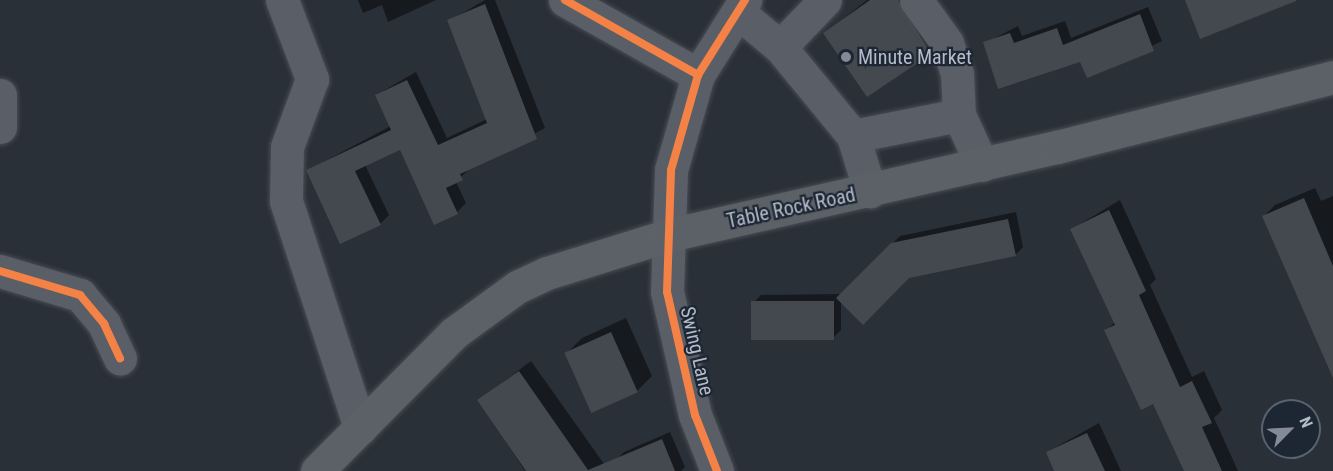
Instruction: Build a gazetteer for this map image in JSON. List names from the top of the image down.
{
  "streets": {
    "main road": ["Table Rock Road"],
    "street": ["Swing Lane"]
  },
  "crossings": [
    ["Table Rock Road", "Swing Lane"]
  ],
  "places": ["Minute Market"],
  "north": "top right"
}
